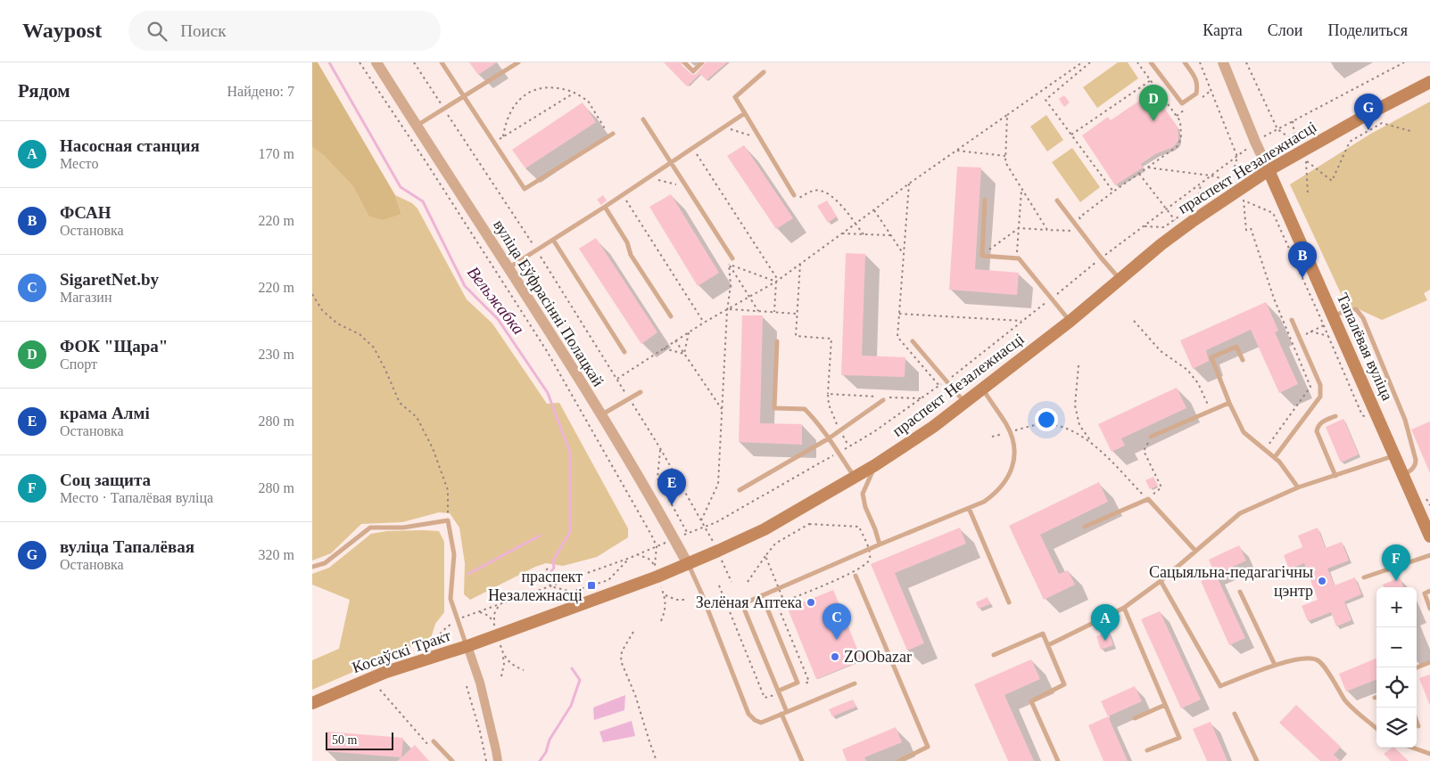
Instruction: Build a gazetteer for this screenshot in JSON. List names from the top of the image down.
{
  "streets": {
    "main road": ["праспект Незалежнасці", "Тапалёвая вуліца", "Косаўскі Тракт"],
    "street": ["вуліца Еўфрасінні Полацкай"]
  },
  "crossings": [
    ["праспект Незалежнасці", "вуліца Еўфрасінні Полацкай"],
    ["праспект Незалежнасці", "Тапалёвая вуліца"],
    ["праспект Незалежнасці", "Косаўскі Тракт"]
  ],
  "water": ["Вельжабка"],
  "places": {
    "other": ["Сацыяльна-педагагічны цэнтр", "Зелёная Аптека", "ZOObazar"],
    "transit": ["праспект Незалежнасці"]
  },
  "scale_bar": "50 m",
  "page": {
    "header": "Waypost",
    "search": "Поиск",
    "nav": ["Карта", "Слои", "Поделиться"],
    "heading": ["Рядом", "Найдено: 7"],
    "pins": [
      "D",
      "G",
      "B",
      "E",
      "F",
      "C",
      "A"
    ],
    "list": [
      {
        "mark": "A",
        "name": "Насосная станция",
        "note": "Место",
        "value": "170 m"
      },
      {
        "mark": "B",
        "name": "ФСАН",
        "note": "Остановка",
        "value": "220 m"
      },
      {
        "mark": "C",
        "name": "SigaretNet.by",
        "note": "Магазин",
        "value": "220 m"
      },
      {
        "mark": "D",
        "name": "ФОК \"Щара\"",
        "note": "Спорт",
        "value": "230 m"
      },
      {
        "mark": "E",
        "name": "крама Алмі",
        "note": "Остановка",
        "value": "280 m"
      },
      {
        "mark": "F",
        "name": "Соц защита",
        "note": "Место · Тапалёвая вуліца",
        "value": "280 m"
      },
      {
        "mark": "G",
        "name": "вуліца Тапалёвая",
        "note": "Остановка",
        "value": "320 m"
      }
    ],
    "map_buttons": ["+", "−"],
    "scale": "50 m"
  }
}
